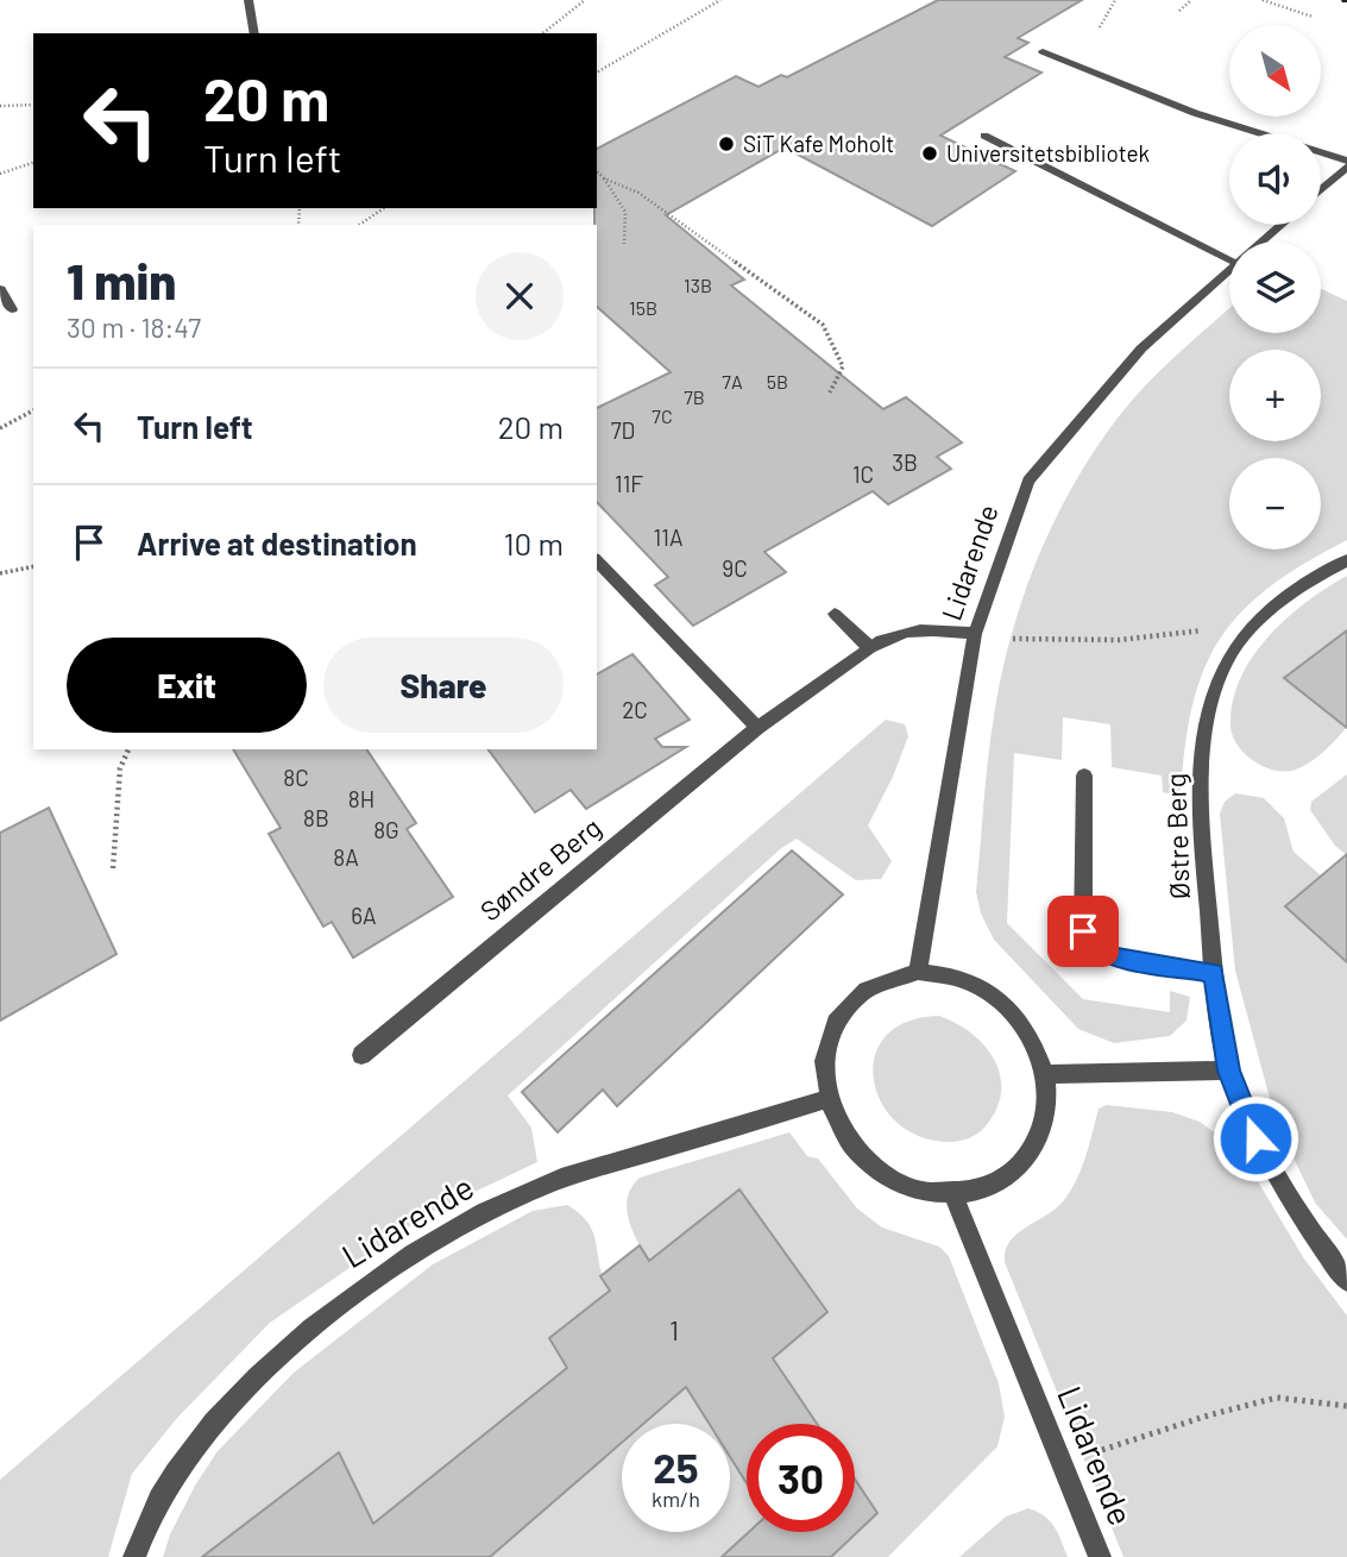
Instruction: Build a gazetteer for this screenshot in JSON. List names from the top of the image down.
{
  "streets": {
    "street": ["Lidarende", "Østre Berg", "Søndre Berg"]
  },
  "crossings": [
    ["Lidarende", "Søndre Berg"]
  ],
  "places": ["SiT Kafe Moholt", "Universitetsbibliotek"],
  "house_numbers": [
    "13B",
    "15B",
    "7A",
    "5B",
    "7B",
    "7C",
    "7D",
    "3B",
    "1C",
    "11F",
    "11A",
    "9C",
    "2C",
    "8C",
    "8H",
    "8B",
    "8G",
    "8A",
    "6A",
    "1"
  ],
  "north": "bottom right",
  "page": {
    "map_buttons": ["+", "−"],
    "turn": ["20 m", "Turn left"],
    "heading": ["1 min", "30 m · 18:47"],
    "list": [
      {
        "name": "Turn left",
        "value": "20 m"
      },
      {
        "name": "Arrive at destination",
        "value": "10 m"
      }
    ],
    "buttons": ["Exit", "Share"],
    "speed": "25 km/h",
    "limit": "30"
  }
}
